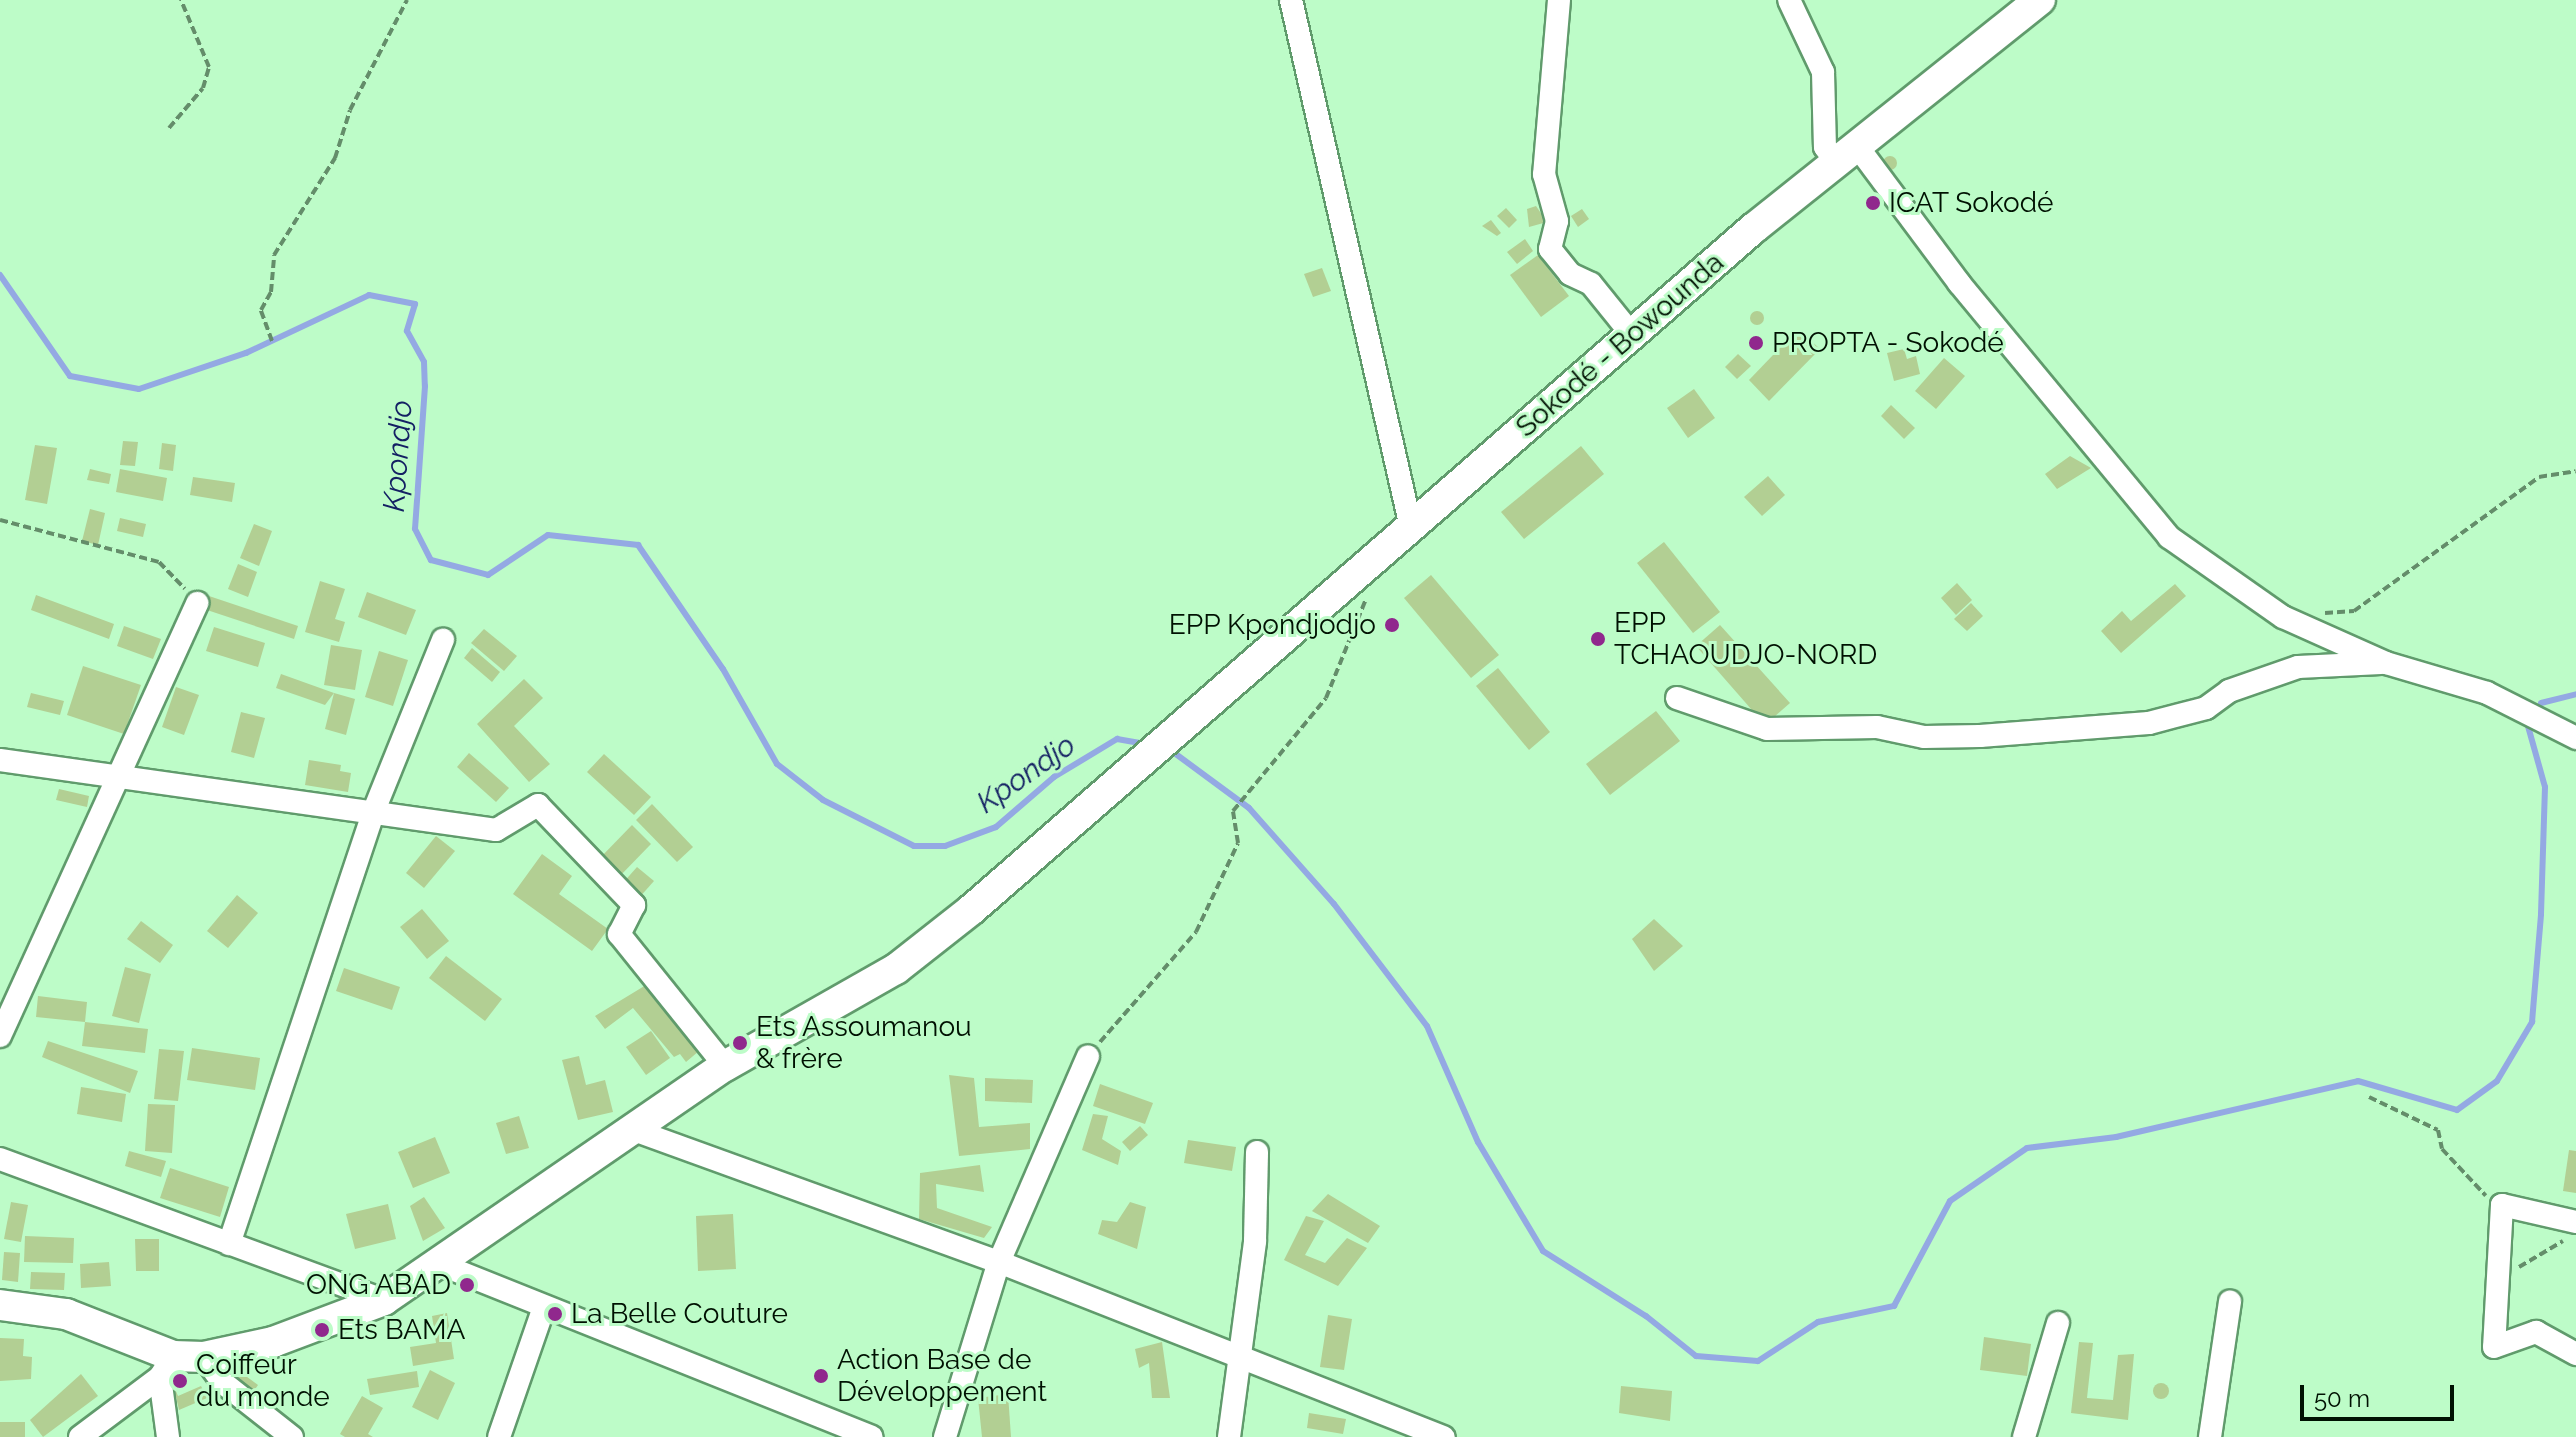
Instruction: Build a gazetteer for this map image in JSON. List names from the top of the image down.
{
  "streets": {
    "main road": ["Sokodé - Bowounda"]
  },
  "water": ["Kpondjo"],
  "places": [
    "ICAT Sokodé",
    "PROPTA - Sokodé",
    "EPP Kpondjodjo",
    "EPP TCHAOUDJO-NORD",
    "Ets Assoumanou & frère",
    "ONG ABAD",
    "La Belle Couture",
    "Ets BAMA",
    "Action Base de Développement",
    "Coiffeur du monde"
  ],
  "scale_bar": "50 m"
}
